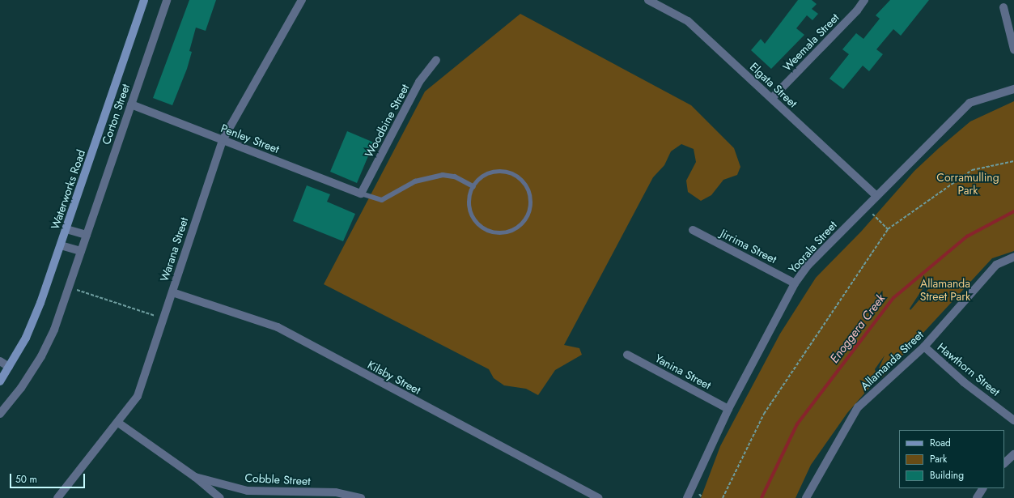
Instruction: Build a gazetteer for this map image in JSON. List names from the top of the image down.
{
  "streets": {
    "main road": ["Waterworks Road"],
    "street": [
      "Weemala Street",
      "Elgata Street",
      "Corton Street",
      "Woodbine Street",
      "Penley Street",
      "Jirrima Street",
      "Yoorala Street",
      "Warana Street",
      "Allamanda Street",
      "Hawthorn Street",
      "Yanina Street",
      "Kilsby Street",
      "Cobble Street"
    ]
  },
  "crossings": [
    ["Weemala Street", "Elgata Street"],
    ["Elgata Street", "Yoorala Street"],
    ["Corton Street", "Penley Street"],
    ["Woodbine Street", "Penley Street"],
    ["Penley Street", "Warana Street"],
    ["Jirrima Street", "Yoorala Street"],
    ["Yoorala Street", "Yanina Street"],
    ["Warana Street", "Kilsby Street"],
    ["Warana Street", "Cobble Street"],
    ["Allamanda Street", "Hawthorn Street"]
  ],
  "water": ["Enoggera Creek"],
  "parks": ["Corramulling Park", "Allamanda Street Park"],
  "legend": ["Road", "Park", "Building"],
  "scale_bar": "50 m"
}
